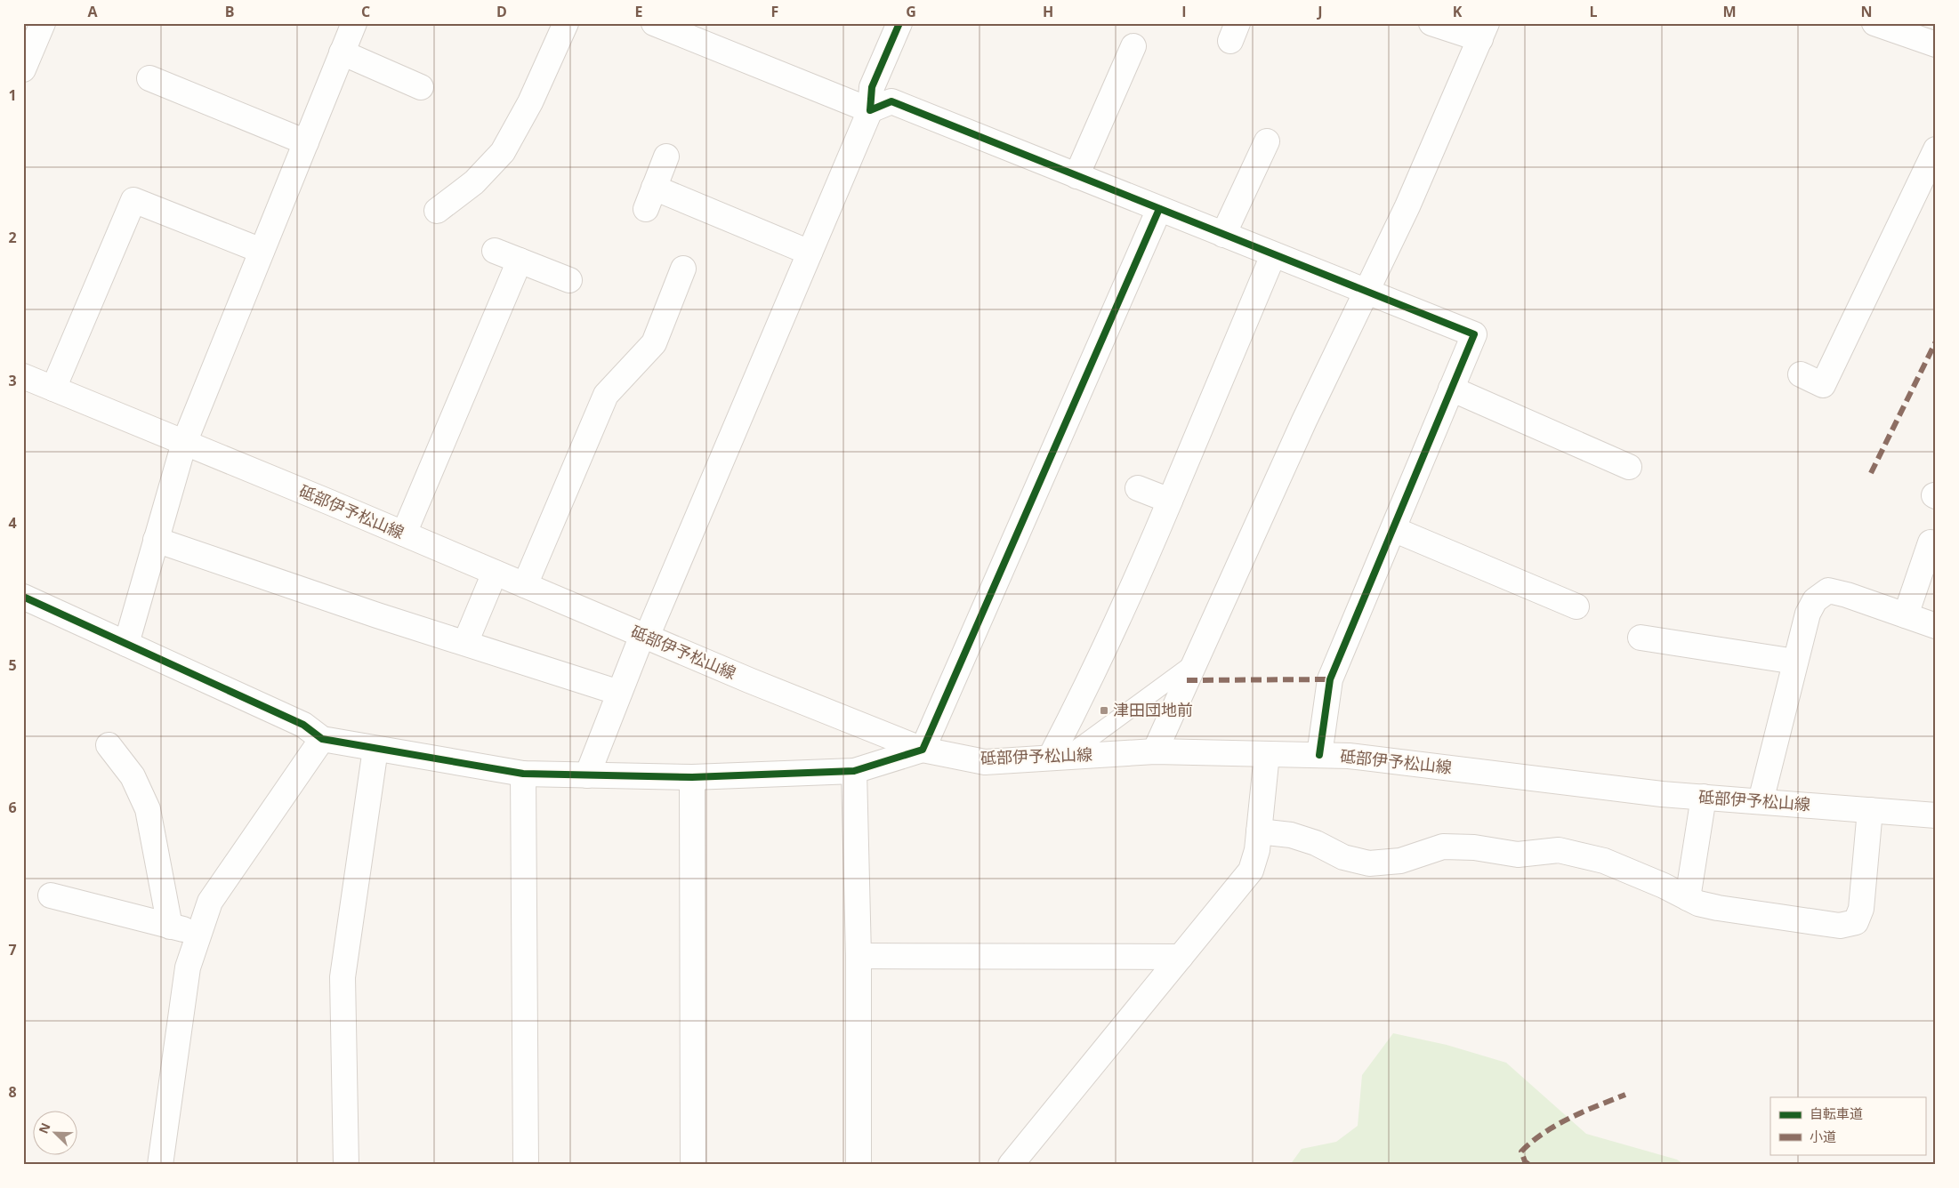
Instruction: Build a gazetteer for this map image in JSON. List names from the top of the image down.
{
  "streets": {
    "street": ["砥部伊予松山線"]
  },
  "places": {
    "transit": ["津田団地前"]
  },
  "legend": ["自転車道", "小道"],
  "north": "top left",
  "grid": {
    "columns": [
      "A",
      "B",
      "C",
      "D",
      "E",
      "F",
      "G",
      "H",
      "I",
      "J",
      "K",
      "L",
      "M",
      "N"
    ],
    "rows": [
      "1",
      "2",
      "3",
      "4",
      "5",
      "6",
      "7",
      "8"
    ]
  }
}
